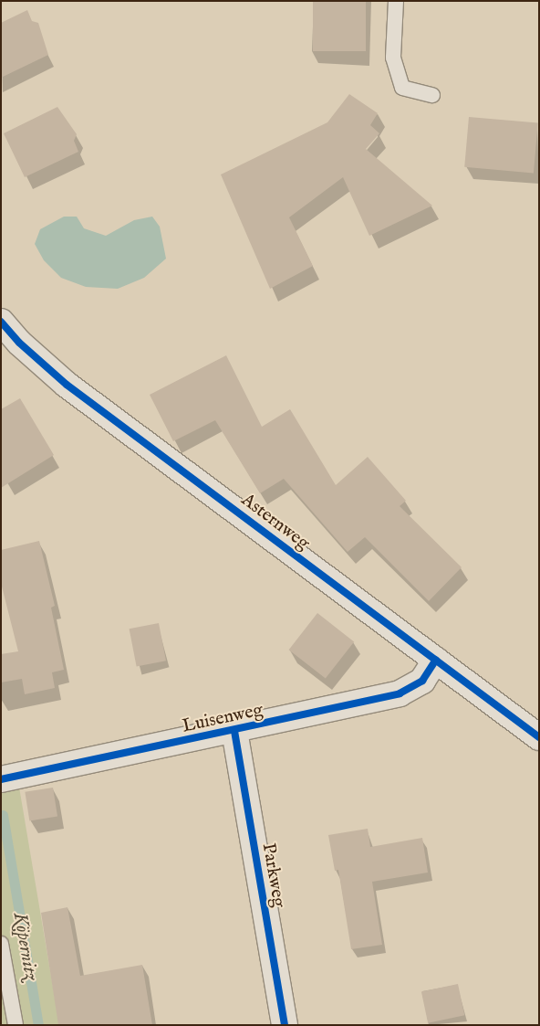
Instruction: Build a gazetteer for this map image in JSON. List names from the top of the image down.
{
  "streets": {
    "street": ["Asternweg", "Luisenweg", "Parkweg"]
  },
  "crossings": [
    ["Asternweg", "Luisenweg"],
    ["Luisenweg", "Parkweg"]
  ],
  "water": ["Köpernitz"]
}
